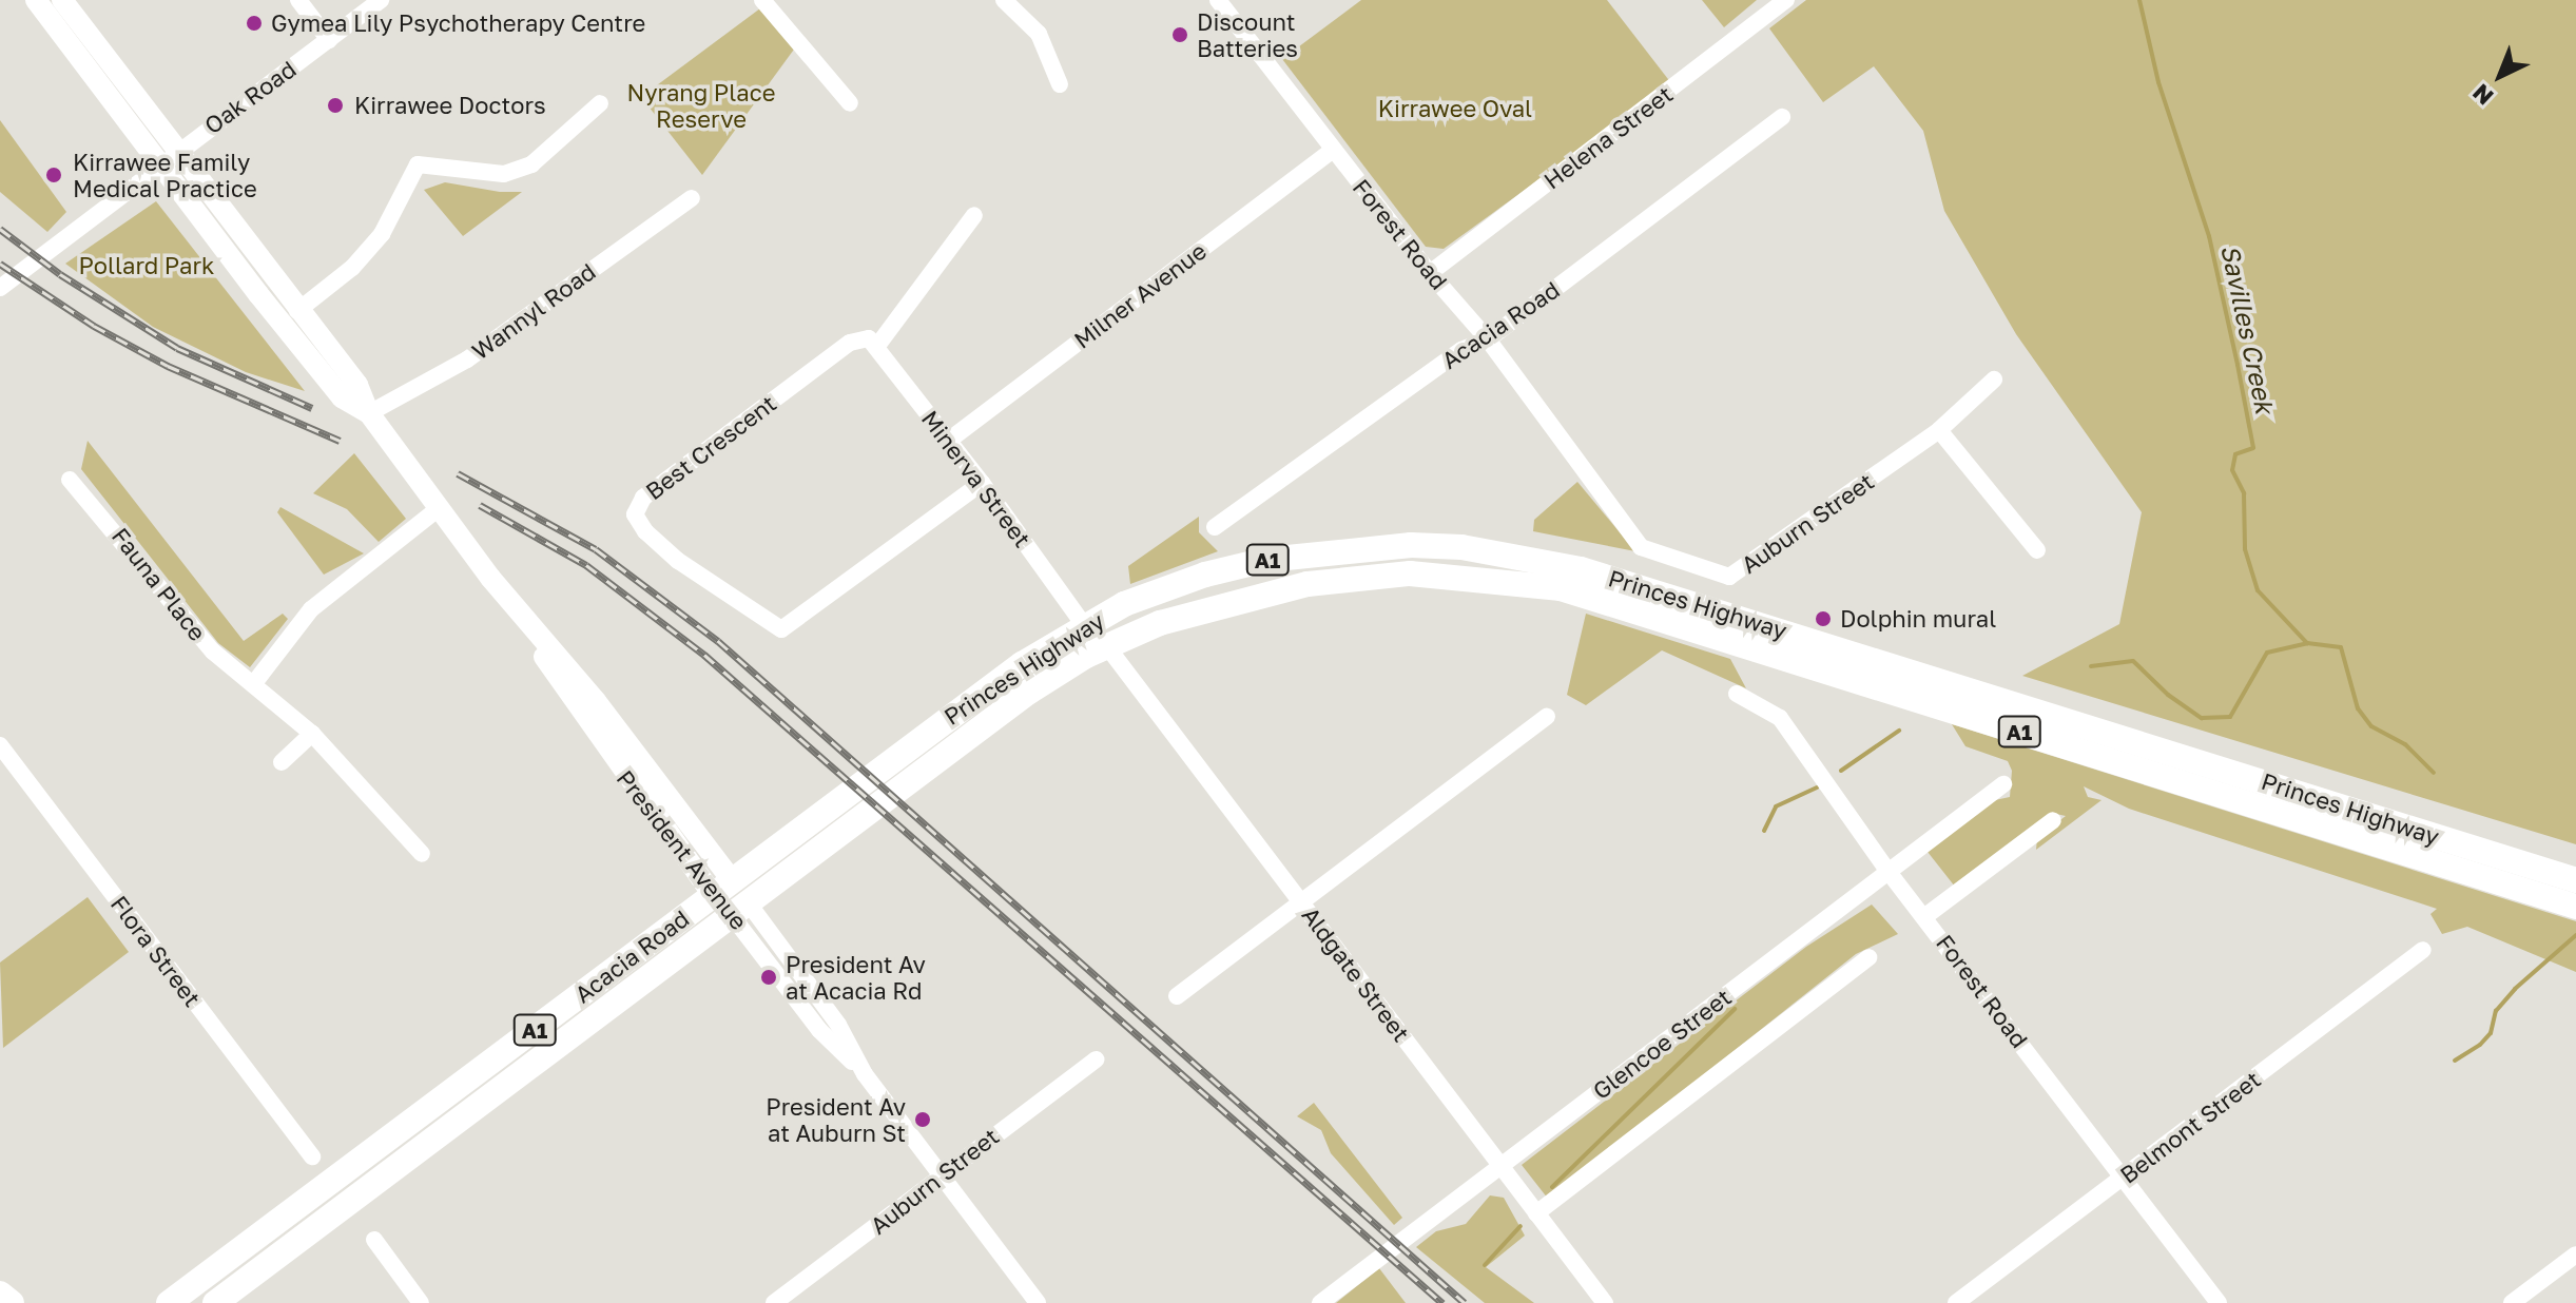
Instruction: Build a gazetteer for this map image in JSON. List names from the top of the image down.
{
  "streets": {
    "highway": [
      "Acacia Road",
      "A1",
      "Princes Highway",
      "President Avenue"
    ],
    "street": [
      "Oak Road",
      "Helena Street",
      "Forest Road",
      "Milner Avenue",
      "Wannyl Road",
      "Best Crescent",
      "Minerva Street",
      "Auburn Street",
      "Fauna Place",
      "Flora Street",
      "Aldgate Street",
      "Glencoe Street",
      "Belmont Street"
    ]
  },
  "crossings": [
    ["Oak Road", "President Avenue"],
    ["Helena Street", "Forest Road"],
    ["Forest Road", "Milner Avenue"],
    ["Forest Road", "Acacia Road"],
    ["Forest Road", "Auburn Street"],
    ["Forest Road", "Glencoe Street"],
    ["Forest Road", "Belmont Street"],
    ["Milner Avenue", "Minerva Street"],
    ["Wannyl Road", "President Avenue"],
    ["Acacia Road", "Princes Highway"],
    ["Acacia Road", "President Avenue"],
    ["Best Crescent", "Minerva Street"],
    ["Minerva Street", "Princes Highway"],
    ["Auburn Street", "President Avenue"],
    ["Princes Highway", "Aldgate Street"],
    ["Aldgate Street", "Glencoe Street"]
  ],
  "water": ["Savilles Creek"],
  "parks": ["Nyrang Place Reserve", "Kirrawee Oval", "Pollard Park"],
  "places": [
    "Gymea Lily Psychotherapy Centre",
    "Discount Batteries",
    "Kirrawee Doctors",
    "Kirrawee Family Medical Practice",
    "Dolphin mural",
    "President Av at Acacia Rd",
    "President Av at Auburn St"
  ],
  "north": "bottom left"
}
